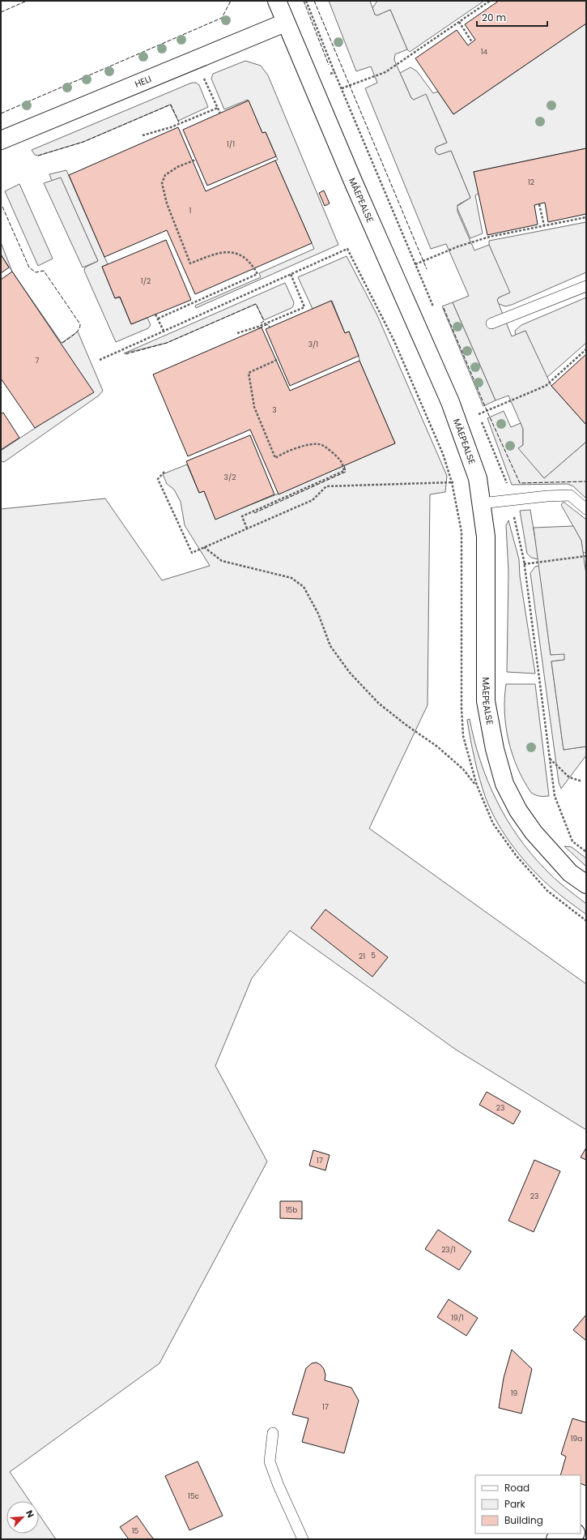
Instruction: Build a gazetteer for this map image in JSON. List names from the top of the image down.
{
  "streets": {
    "street": ["HELI", "MÄEPEALSE"]
  },
  "crossings": [
    ["HELI", "MÄEPEALSE"]
  ],
  "house_numbers": [
    "14",
    "1/1",
    "12",
    "1",
    "1/2",
    "3/1",
    "7",
    "3",
    "3/2",
    "5",
    "21",
    "23",
    "17",
    "23",
    "15b",
    "23/1",
    "19/1",
    "19",
    "17",
    "19a",
    "15c",
    "15"
  ],
  "legend": ["Road", "Park", "Building"],
  "scale_bar": "20 m",
  "north": "top right"
}
